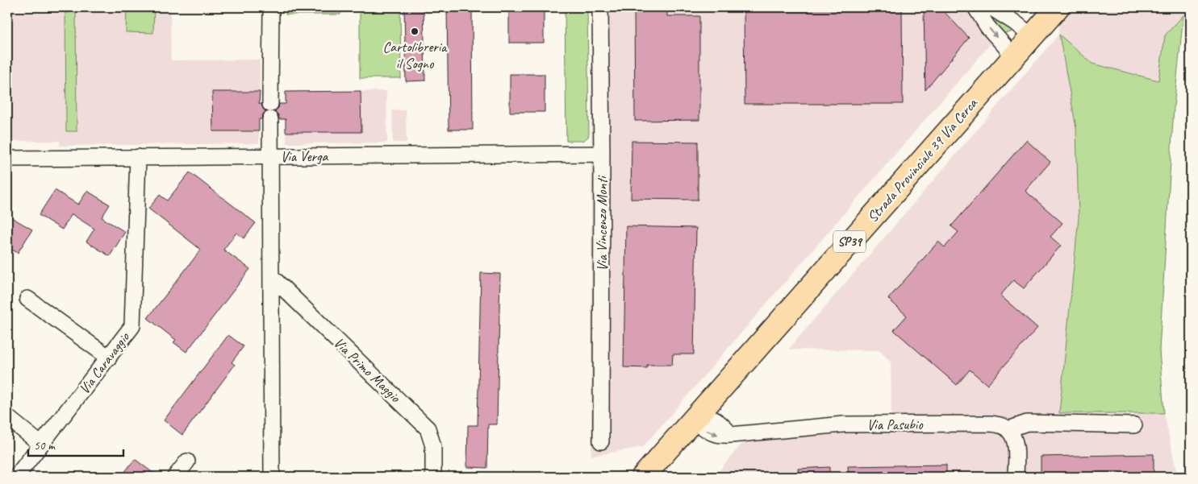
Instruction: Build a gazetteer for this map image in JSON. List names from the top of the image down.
{
  "streets": {
    "main road": ["Strada Provinciale 39 Via Cerca", "SP39"],
    "street": [
      "Via Verga",
      "Via Vincenzo Monti",
      "Via Caravaggio",
      "Via Primo Maggio",
      "Via Pasubio"
    ]
  },
  "crossings": [
    ["Via Verga", "Via Vincenzo Monti"],
    ["Via Verga", "Via Caravaggio"],
    ["Strada Provinciale 39 Via Cerca", "Via Pasubio"]
  ],
  "places": ["Cartolibreria il Sogno"],
  "scale_bar": "50 m"
}
